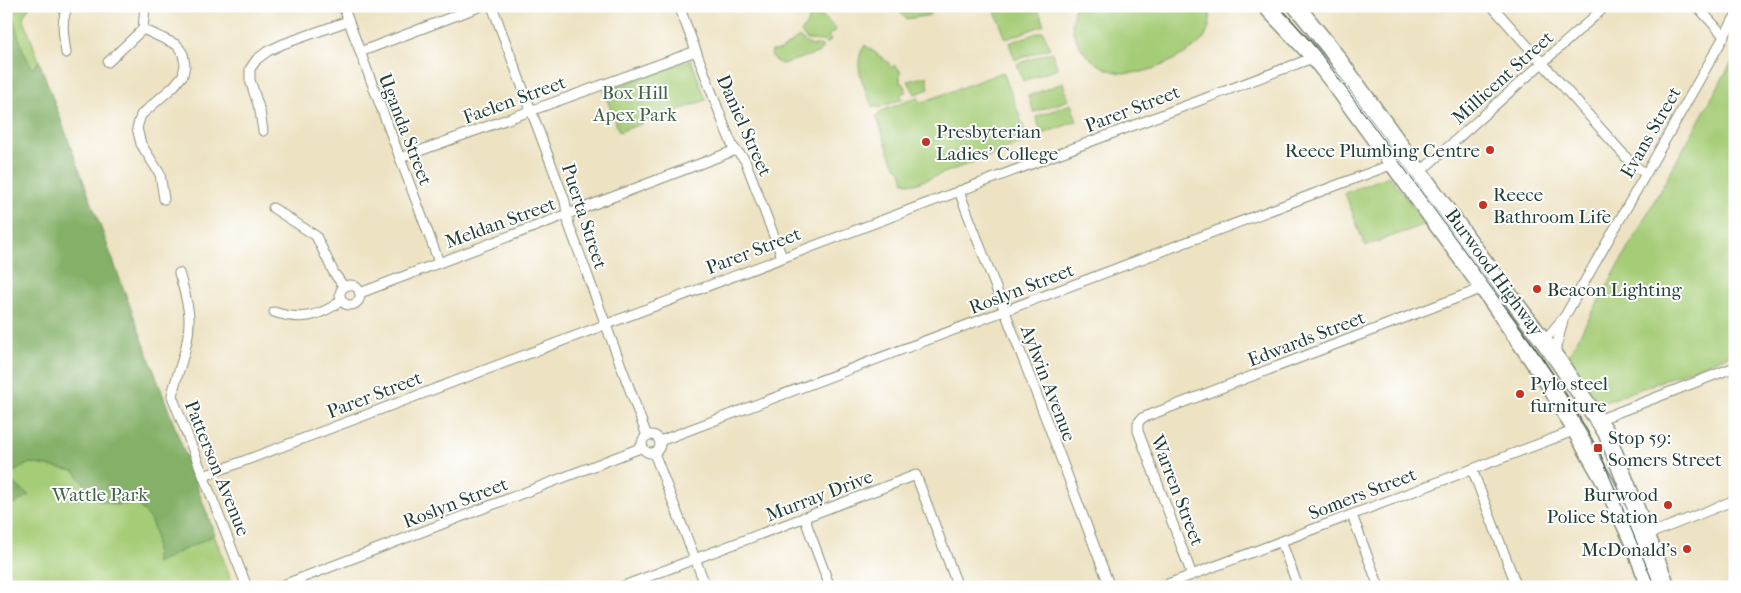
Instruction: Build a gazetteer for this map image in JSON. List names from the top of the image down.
{
  "streets": {
    "highway": ["Burwood Highway"],
    "street": [
      "Millicent Street",
      "Faelen Street",
      "Parer Street",
      "Daniel Street",
      "Uganda Street",
      "Evans Street",
      "Puerta Street",
      "Meldan Street",
      "Roslyn Street",
      "Edwards Street",
      "Aylwin Avenue",
      "Patterson Avenue",
      "Warren Street",
      "Somers Street",
      "Murray Drive"
    ]
  },
  "crossings": [
    ["Millicent Street", "Burwood Highway"],
    ["Faelen Street", "Daniel Street"],
    ["Faelen Street", "Uganda Street"],
    ["Faelen Street", "Puerta Street"],
    ["Parer Street", "Daniel Street"],
    ["Parer Street", "Puerta Street"],
    ["Parer Street", "Burwood Highway"],
    ["Parer Street", "Aylwin Avenue"],
    ["Parer Street", "Patterson Avenue"],
    ["Daniel Street", "Meldan Street"],
    ["Uganda Street", "Meldan Street"],
    ["Evans Street", "Burwood Highway"],
    ["Puerta Street", "Meldan Street"],
    ["Puerta Street", "Roslyn Street"],
    ["Burwood Highway", "Roslyn Street"],
    ["Burwood Highway", "Edwards Street"],
    ["Burwood Highway", "Somers Street"],
    ["Roslyn Street", "Aylwin Avenue"],
    ["Edwards Street", "Warren Street"],
    ["Warren Street", "Somers Street"]
  ],
  "parks": ["Box Hill Apex Park", "Wattle Park"],
  "places": {
    "other": [
      "Presbyterian Ladies' College",
      "Reece Plumbing Centre",
      "Reece Bathroom Life",
      "Beacon Lighting",
      "Pylo steel furniture",
      "Burwood Police Station",
      "McDonald's"
    ],
    "transit": ["Stop 59: Somers Street"]
  }
}
